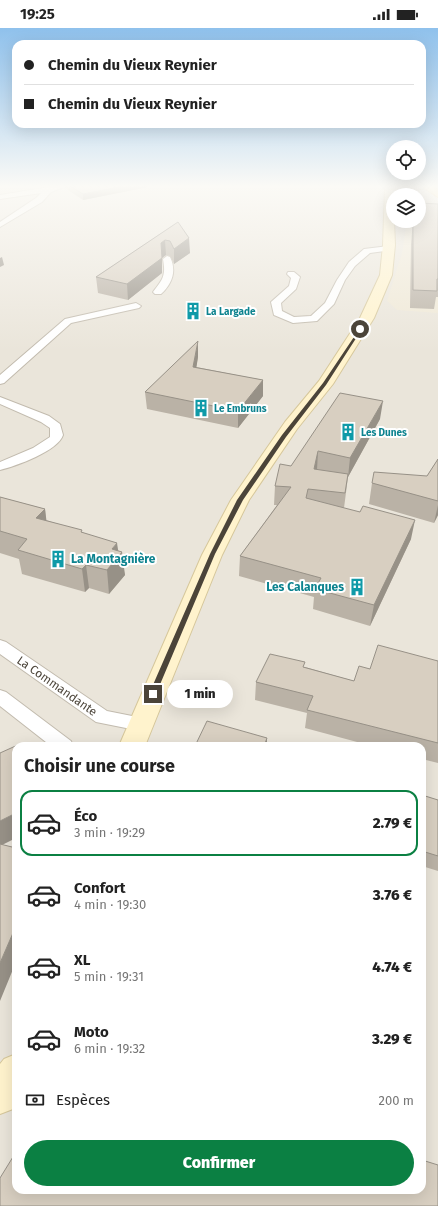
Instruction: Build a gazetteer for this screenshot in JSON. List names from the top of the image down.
{
  "streets": {
    "lane": ["La Commandante"]
  },
  "places": {
    "building": [
      "La Largade",
      "Le Embruns",
      "Les Dunes",
      "La Montagnière",
      "Les Calanques"
    ]
  },
  "page": {
    "status": "19:25",
    "banner": ["Chemin du Vieux Reynier", "Chemin du Vieux Reynier"],
    "bubble": "1 min",
    "heading": "Choisir une course",
    "list": [
      {
        "name": "Éco",
        "note": "3 min · 19:29",
        "value": "2.79 €"
      },
      {
        "name": "Confort",
        "note": "4 min · 19:30",
        "value": "3.76 €"
      },
      {
        "name": "XL",
        "note": "5 min · 19:31",
        "value": "4.74 €"
      },
      {
        "name": "Moto",
        "note": "6 min · 19:32",
        "value": "3.29 €"
      }
    ],
    "pay": ["Espèces", "200 m"],
    "buttons": "Confirmer"
  }
}
